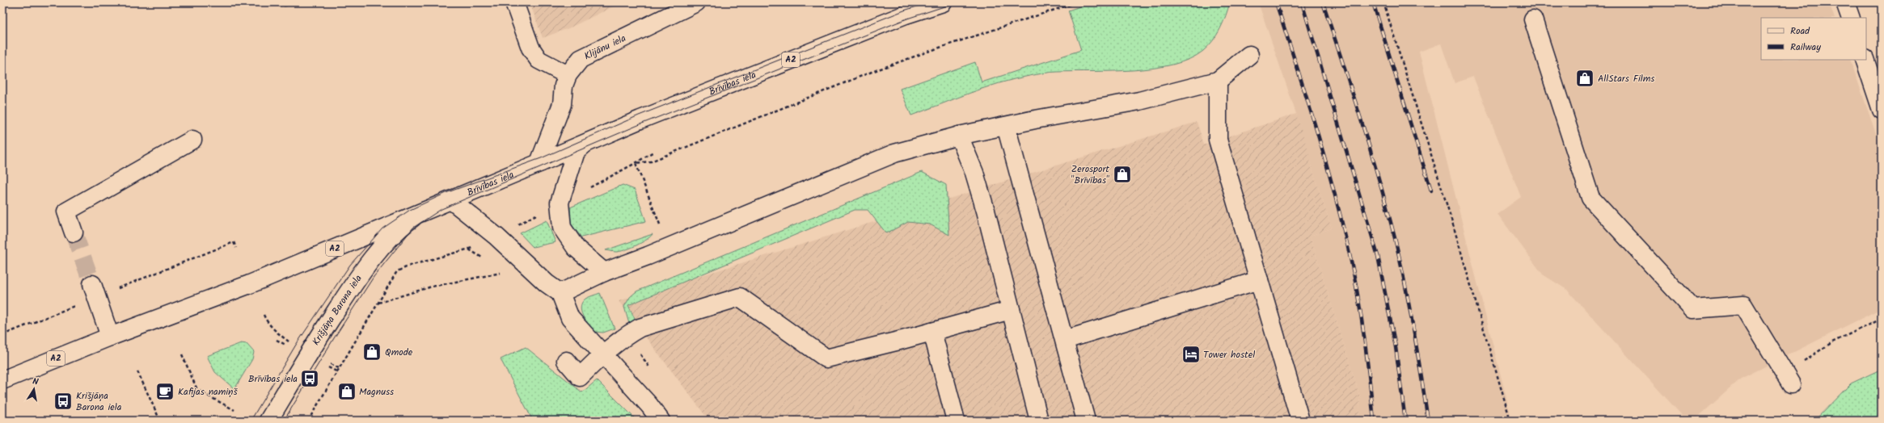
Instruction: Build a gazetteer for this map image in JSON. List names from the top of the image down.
{
  "streets": {
    "main road": [
      "Klijānu iela",
      "A2",
      "Brīvības iela",
      "Krišjāņa Barona iela"
    ]
  },
  "crossings": [
    ["Klijānu iela", "Brīvības iela"],
    ["Brīvības iela", "Krišjāņa Barona iela"]
  ],
  "places": {
    "shop": [
      "AllStars Films",
      "Zerosport \"Brīvības\"",
      "Qmode",
      "Magnuss"
    ],
    "hotel": ["Tower hostel"],
    "bus stop": ["Brīvības iela", "Krišjāņa Barona iela"],
    "cafe": ["Kafijas namiņš"]
  },
  "legend": ["Road", "Railway"],
  "north": "top"
}
